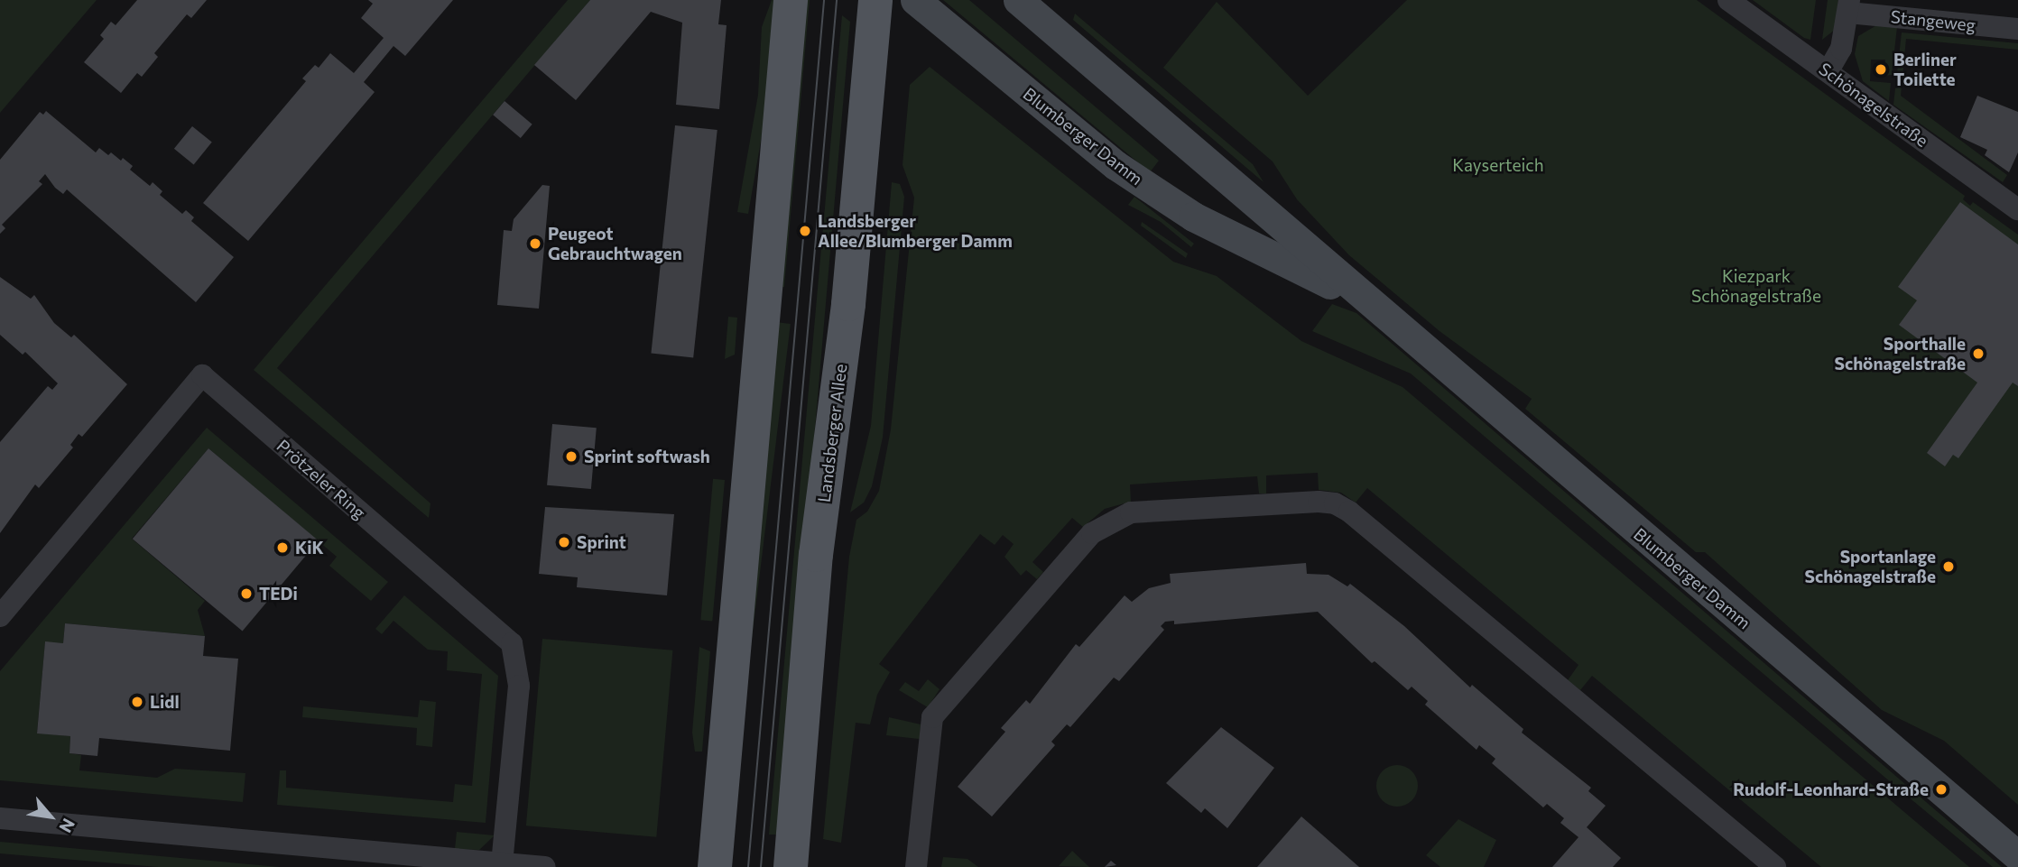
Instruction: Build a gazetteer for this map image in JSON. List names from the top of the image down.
{
  "streets": {
    "main road": ["Blumberger Damm", "Landsberger Allee"],
    "street": ["Stangeweg", "Schönagelstraße", "Prötzeler Ring"]
  },
  "parks": ["Kayserteich", "Kiezpark Schönagelstraße"],
  "places": [
    "Berliner Toilette",
    "Landsberger Allee/Blumberger Damm",
    "Peugeot Gebrauchtwagen",
    "Sporthalle Schönagelstraße",
    "Sprint softwash",
    "Sprint",
    "KiK",
    "Sportanlage Schönagelstraße",
    "TEDi",
    "Lidl",
    "Rudolf-Leonhard-Straße"
  ],
  "north": "bottom right"
}
